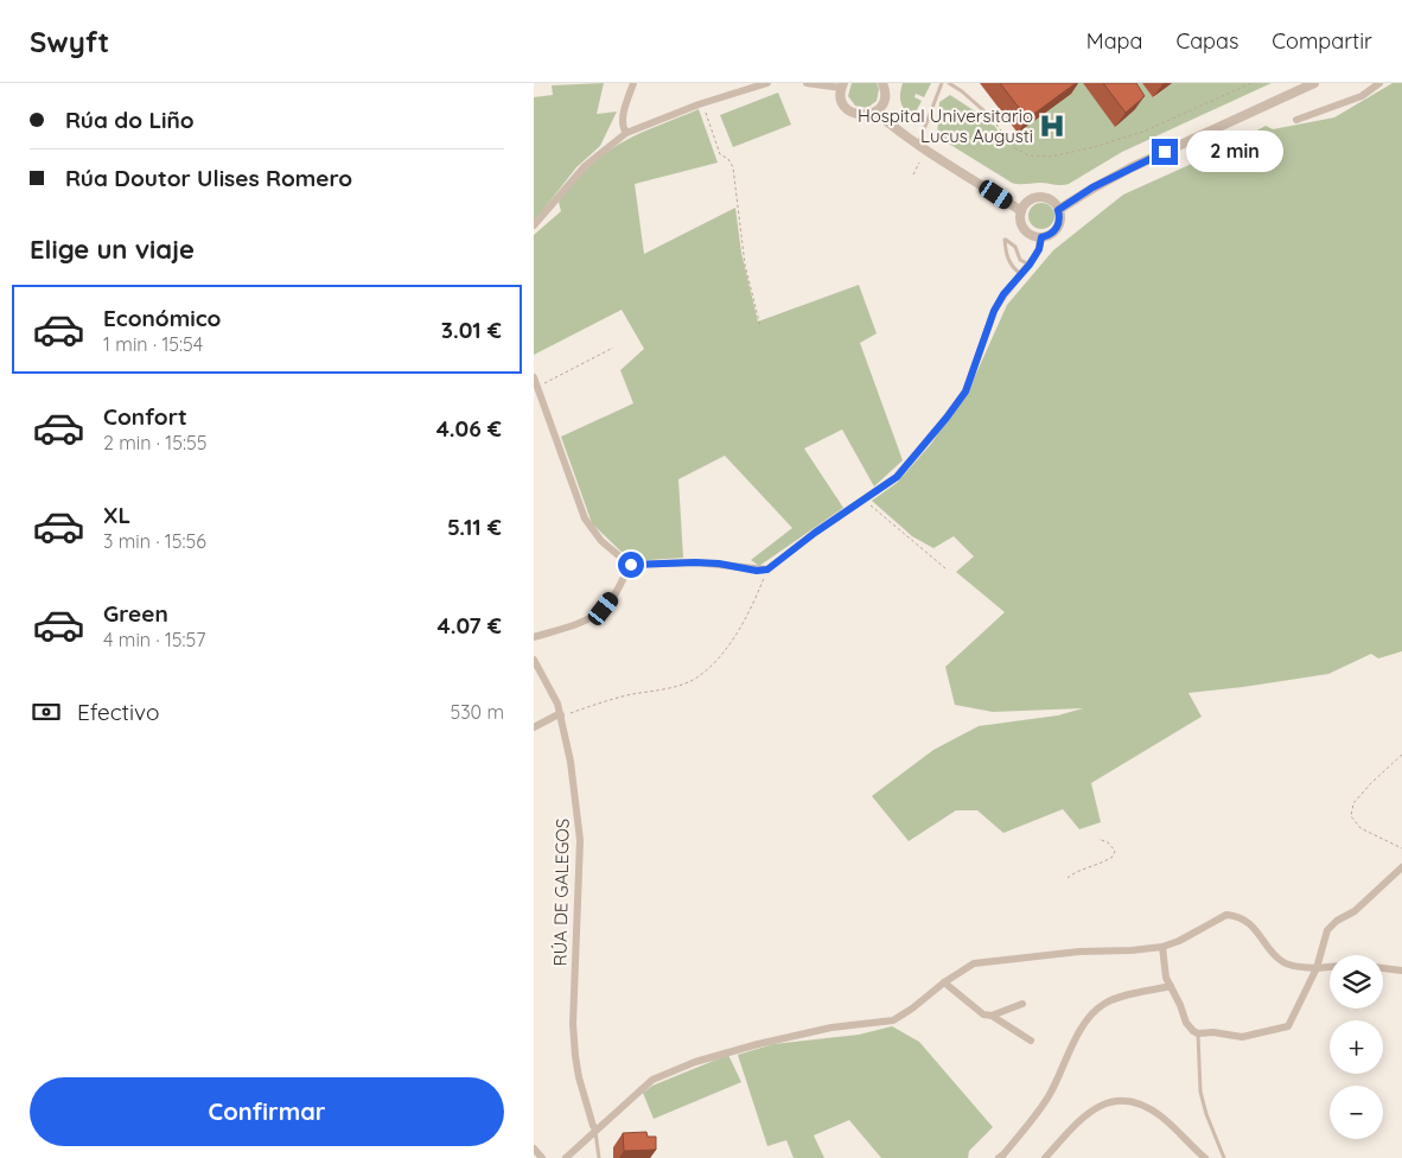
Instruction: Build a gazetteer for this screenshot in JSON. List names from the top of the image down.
{
  "streets": {
    "street": ["RÚA DE GALEGOS"]
  },
  "places": {
    "hospital": ["Hospital Universitario Lucus Augusti"]
  },
  "page": {
    "header": "Swyft",
    "nav": ["Mapa", "Capas", "Compartir"],
    "banner": ["Rúa do Liño", "Rúa Doutor Ulises Romero"],
    "bubble": "2 min",
    "heading": "Elige un viaje",
    "list": [
      {
        "name": "Económico",
        "note": "1 min · 15:54",
        "value": "3.01 €"
      },
      {
        "name": "Confort",
        "note": "2 min · 15:55",
        "value": "4.06 €"
      },
      {
        "name": "XL",
        "note": "3 min · 15:56",
        "value": "5.11 €"
      },
      {
        "name": "Green",
        "note": "4 min · 15:57",
        "value": "4.07 €"
      }
    ],
    "pay": ["Efectivo", "530 m"],
    "map_buttons": ["+", "−"],
    "buttons": "Confirmar"
  }
}
